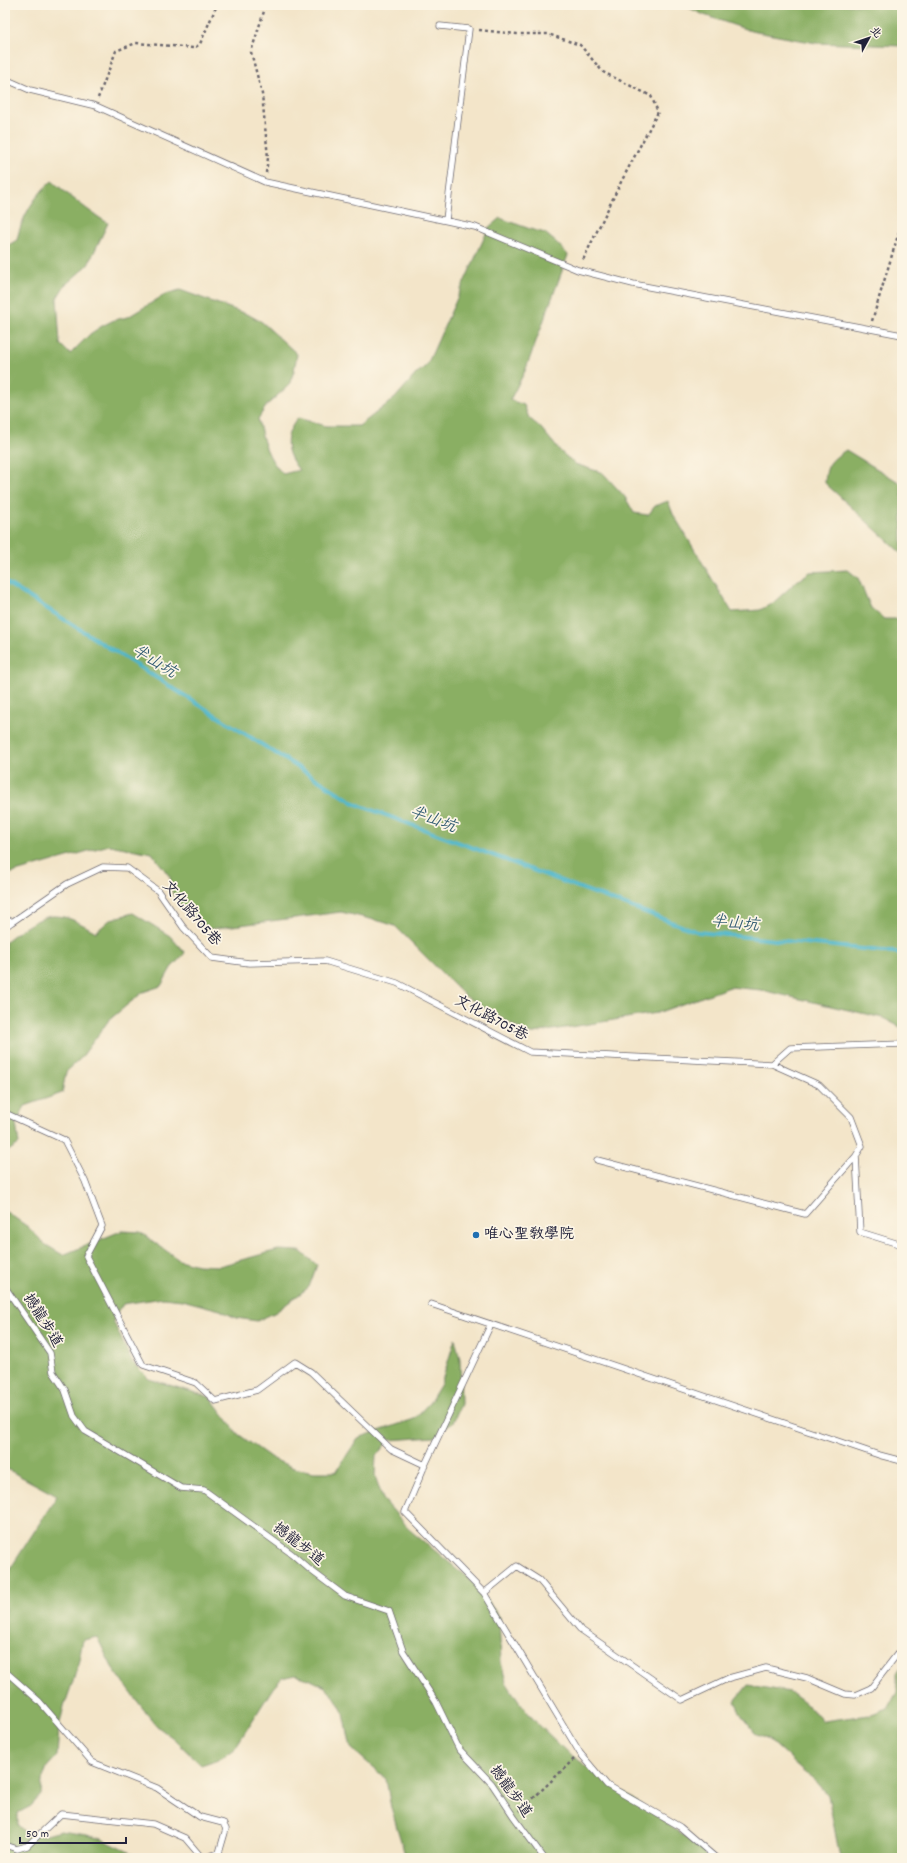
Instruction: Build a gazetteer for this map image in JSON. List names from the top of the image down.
{
  "streets": {
    "lane": ["文化路705巷", "撼龍步道"]
  },
  "water": ["半山坑"],
  "places": ["唯心聖教學院"],
  "scale_bar": "50 m",
  "north": "top right"
}
